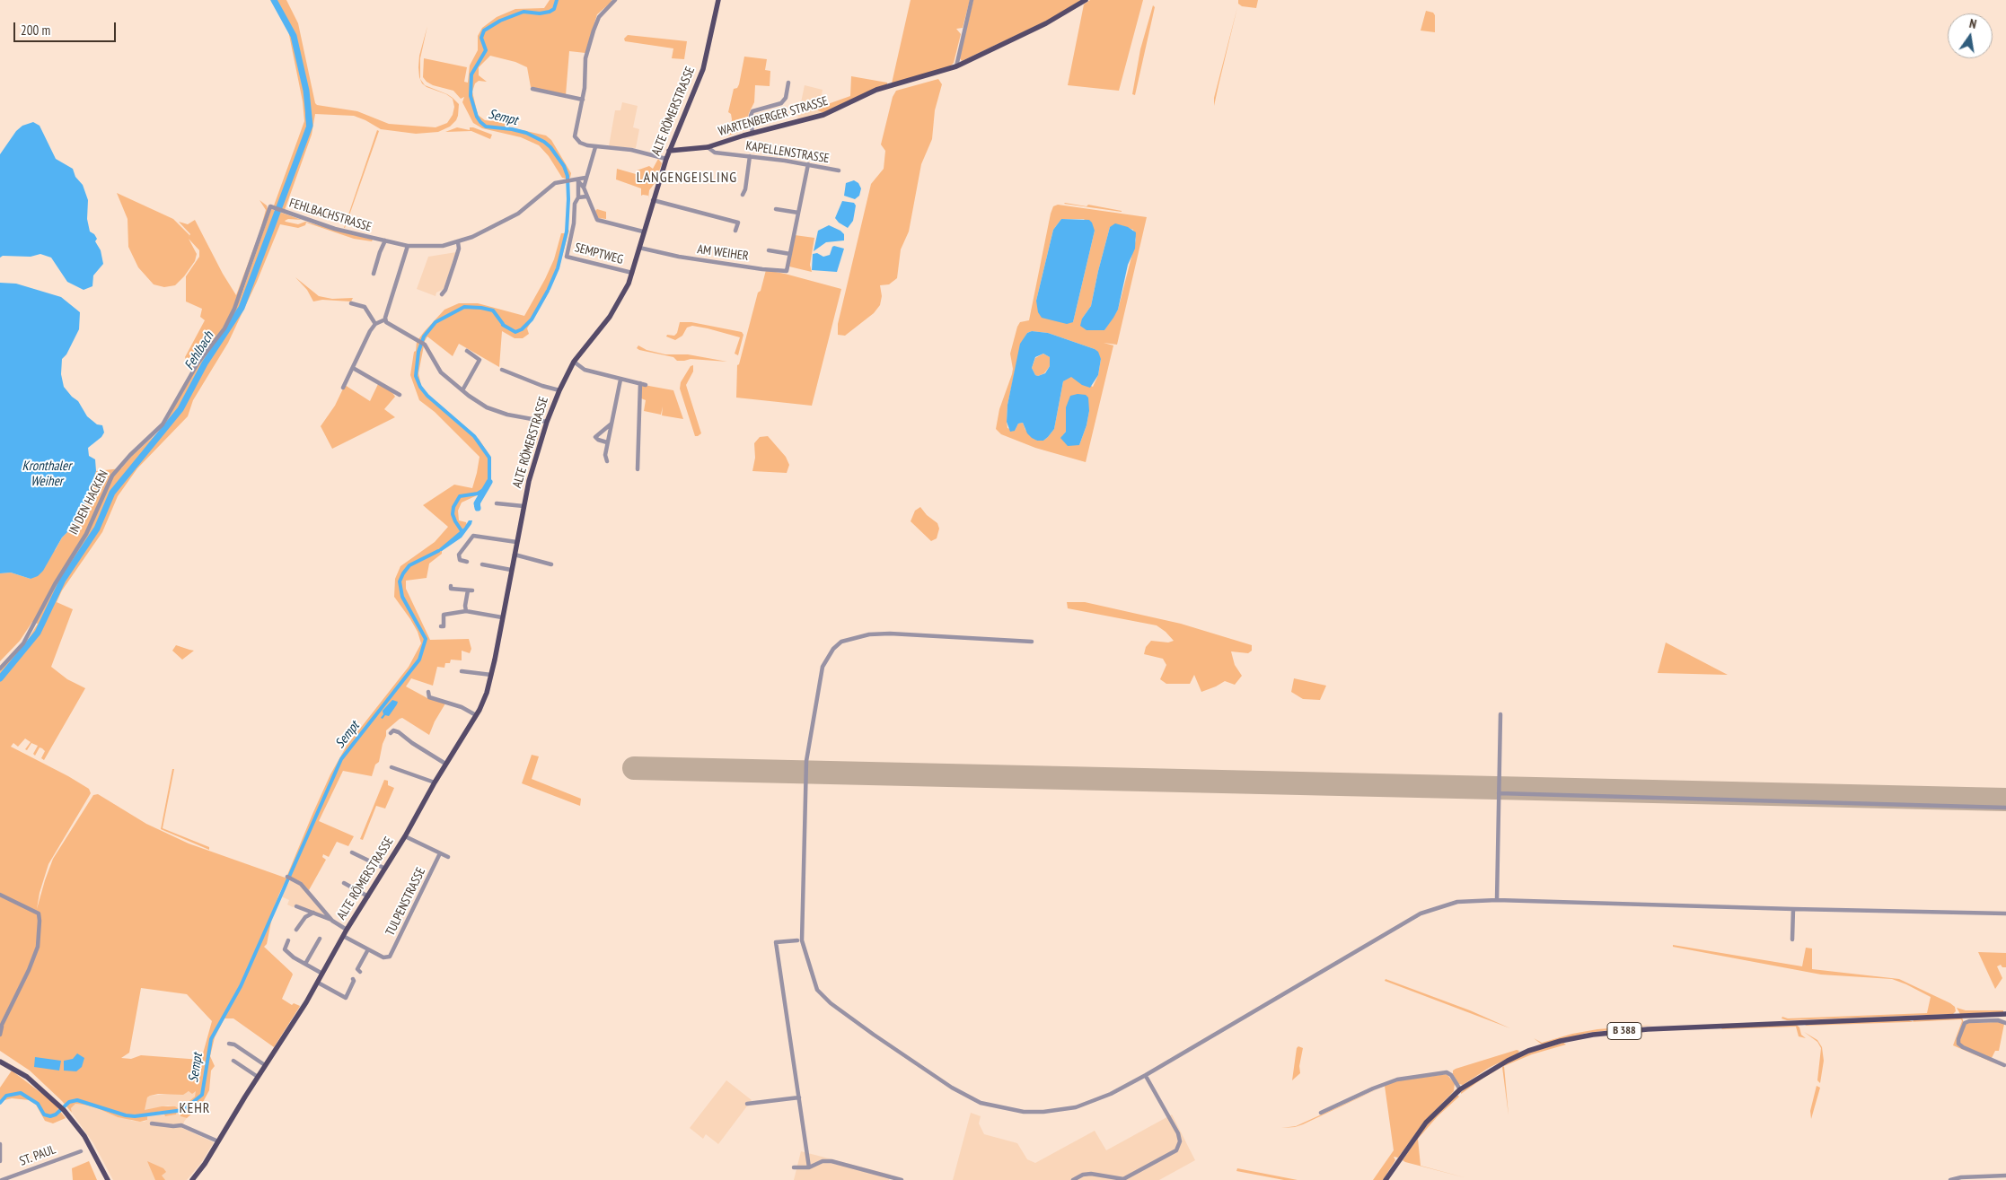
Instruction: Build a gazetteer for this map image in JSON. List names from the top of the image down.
{
  "streets": {
    "main road": ["ALTE RÖMERSTRASSE", "WARTENBERGER STRASSE", "B 388"],
    "street": [
      "KAPELLENSTRASSE",
      "FEHLBACHSTRASSE",
      "AM WEIHER",
      "SEMPTWEG",
      "IN DEN HACKEN",
      "TULPENSTRASSE",
      "ST. PAUL"
    ]
  },
  "crossings": [
    ["ALTE RÖMERSTRASSE", "WARTENBERGER STRASSE"],
    ["ALTE RÖMERSTRASSE", "AM WEIHER"],
    ["ALTE RÖMERSTRASSE", "SEMPTWEG"],
    ["WARTENBERGER STRASSE", "KAPELLENSTRASSE"],
    ["KAPELLENSTRASSE", "AM WEIHER"],
    ["FEHLBACHSTRASSE", "IN DEN HACKEN"]
  ],
  "districts": ["LANGENGEISLING", "KEHR"],
  "water": ["Sempt", "Fehlbach", "Kronthaler Weiher"],
  "scale_bar": "200 m",
  "north": "top"
}
